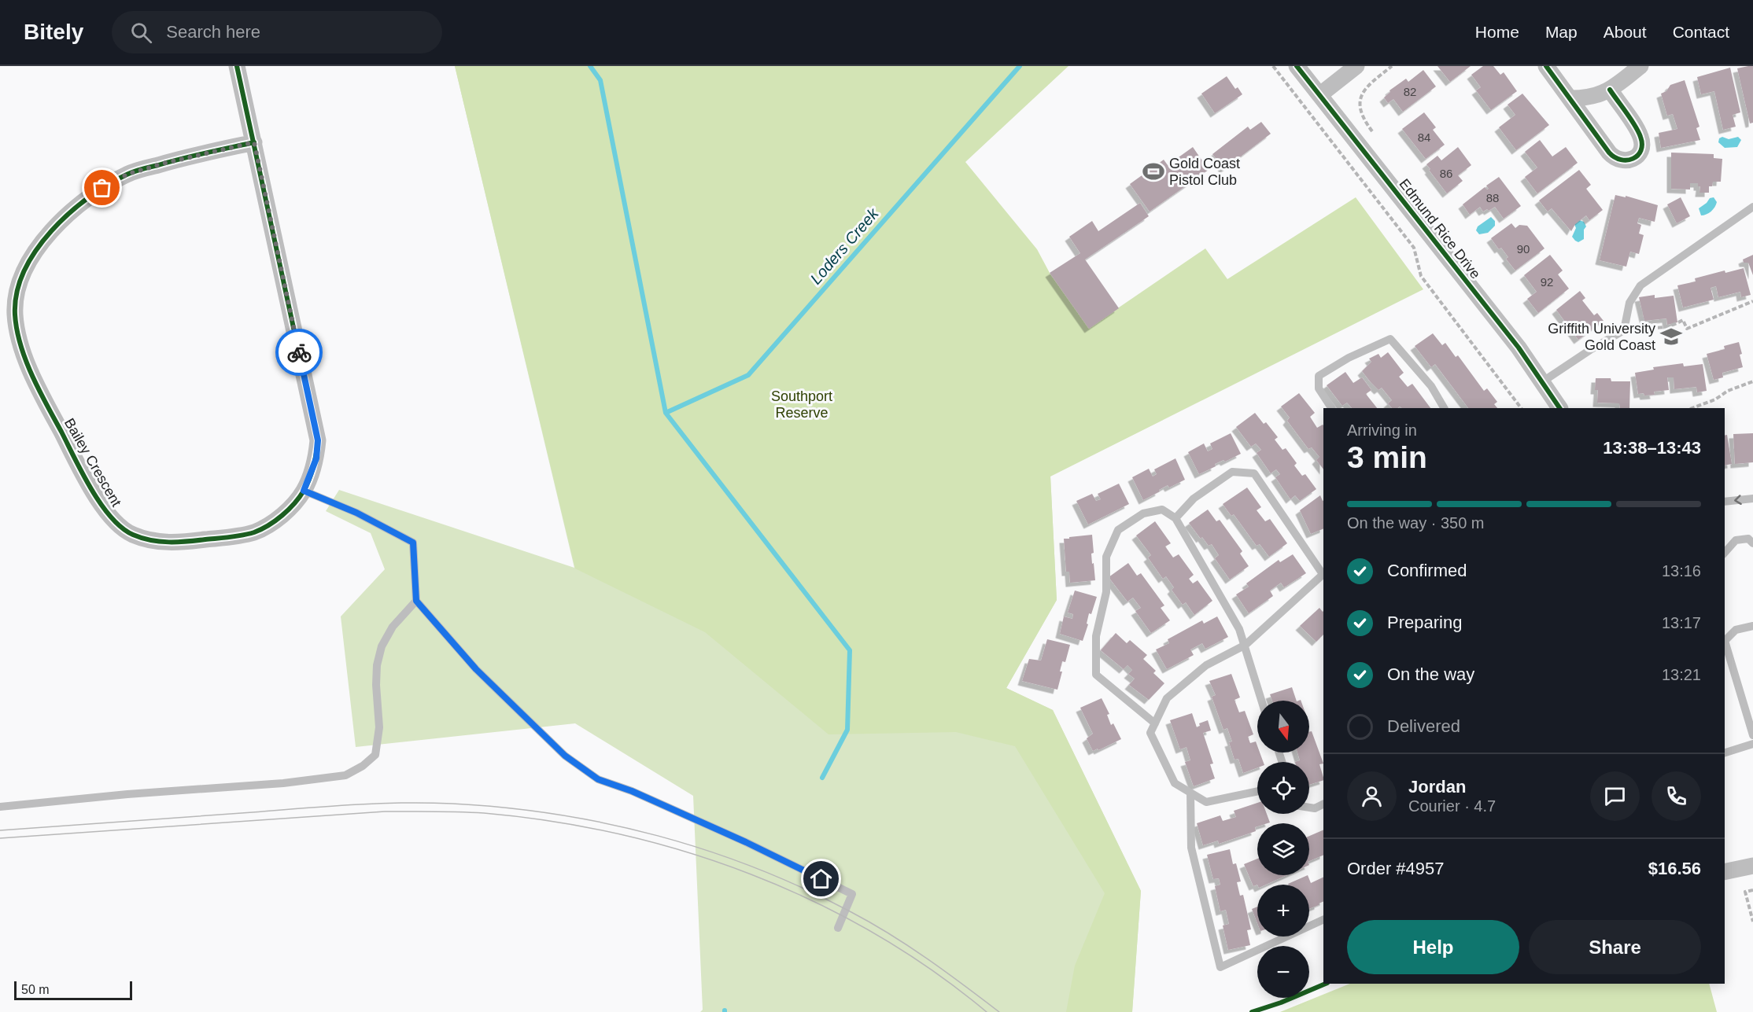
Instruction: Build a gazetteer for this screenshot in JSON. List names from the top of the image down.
{
  "streets": {
    "street": ["Edmund Rice Drive", "Bailey Crescent"]
  },
  "water": ["Loders Creek"],
  "parks": ["Southport Reserve"],
  "places": {
    "sports": ["Gold Coast Pistol Club"],
    "school or university": ["Griffith University Gold Coast"]
  },
  "house_numbers": [
    "82",
    "84",
    "86",
    "88",
    "90",
    "92"
  ],
  "scale_bar": "50 m",
  "north": "bottom",
  "page": {
    "header": "Bitely",
    "search": "Search here",
    "nav": [
      "Home",
      "Map",
      "About",
      "Contact"
    ],
    "heading": ["3 min", "Arriving in", "13:38–13:43"],
    "panel": [
      "Jordan",
      "Courier · 4.7",
      "Order #4957",
      "$16.56"
    ],
    "bar": "On the way · 350 m",
    "list": [
      ["Confirmed", "13:16"],
      ["Preparing", "13:17"],
      ["On the way", "13:21"],
      "Delivered"
    ],
    "map_buttons": ["+", "−"],
    "buttons": ["Help", "Share"],
    "scale": "50 m"
  }
}
